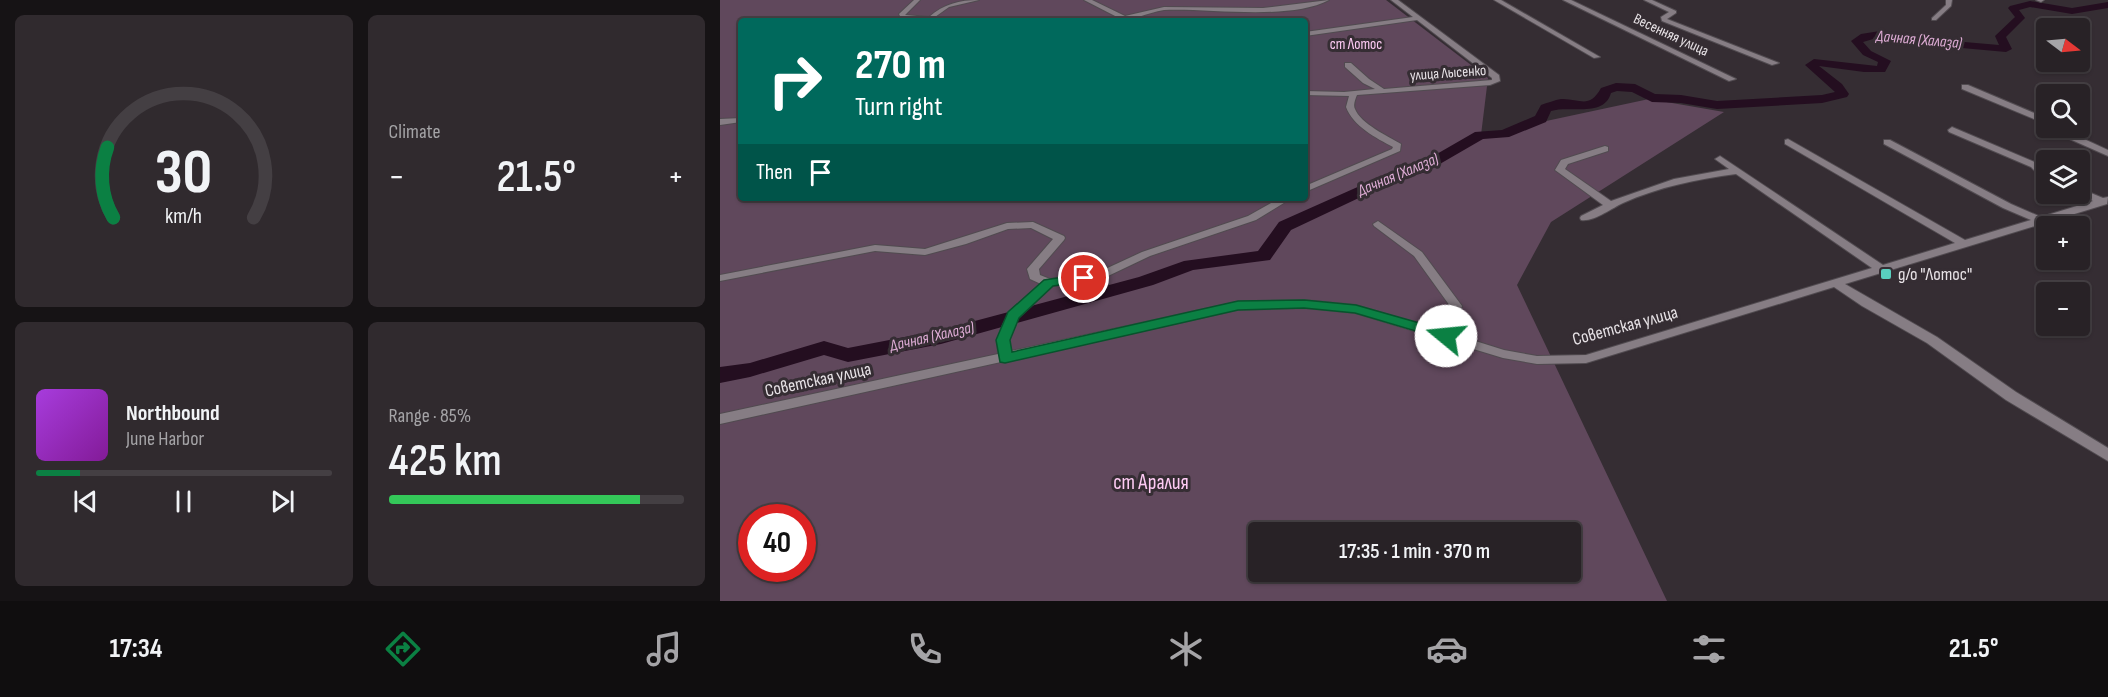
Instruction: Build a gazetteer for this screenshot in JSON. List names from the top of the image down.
{
  "streets": {
    "street": ["Весенняя улица", "улица Лысенко", "Советская улица"]
  },
  "water": ["Дачная (Халаза)"],
  "parks": ["ст Лотос", "ст Аралия"],
  "places": {
    "transit": ["д/о \"Лотос\""]
  },
  "north": "right",
  "page": {
    "tile": [
      "Climate",
      ["Range · 85%", "425 km"]
    ],
    "map_buttons": ["+", "−"],
    "turn": ["270 m", "Turn right"],
    "then": "Then",
    "heat": ["−", "21.5°", "+"],
    "song": ["Northbound", "June Harbor"],
    "limit": "40",
    "trip": "17:35 · 1 min · 370 m",
    "tabs": ["17:34", "21.5°"],
    "gauge": ["30", "km/h"]
  }
}
